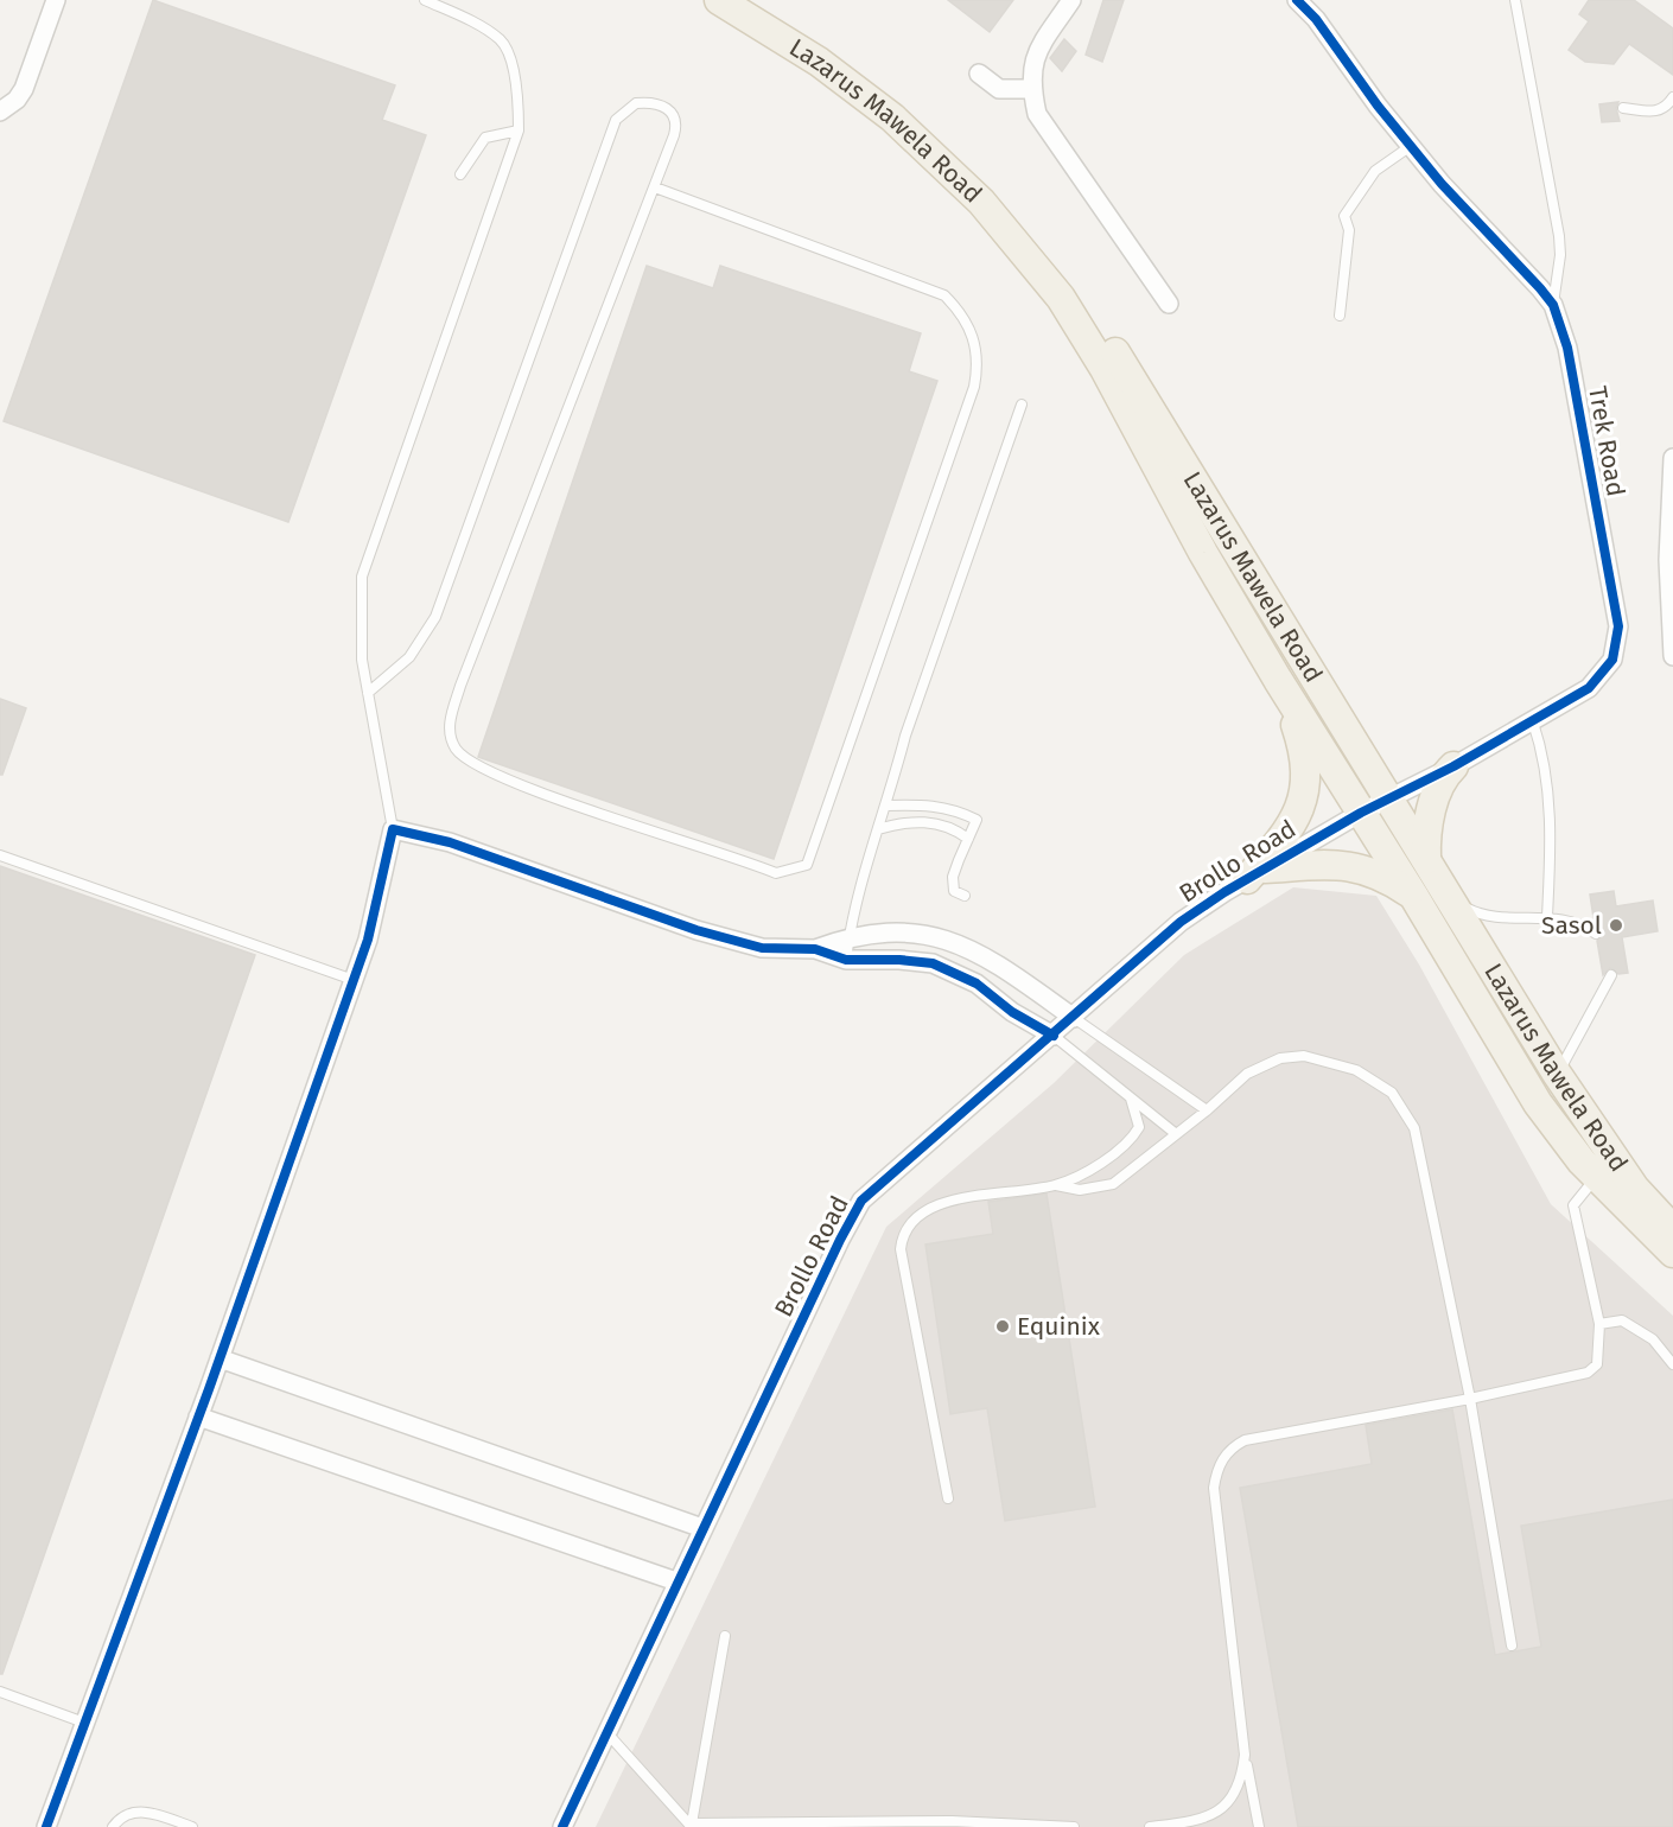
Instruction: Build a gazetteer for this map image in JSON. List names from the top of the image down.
{
  "streets": {
    "main road": ["Lazarus Mawela Road"],
    "street": ["Trek Road", "Brollo Road"]
  },
  "crossings": [
    ["Lazarus Mawela Road", "Trek Road"],
    ["Lazarus Mawela Road", "Brollo Road"],
    ["Trek Road", "Brollo Road"]
  ],
  "places": ["Sasol", "Equinix"]
}
